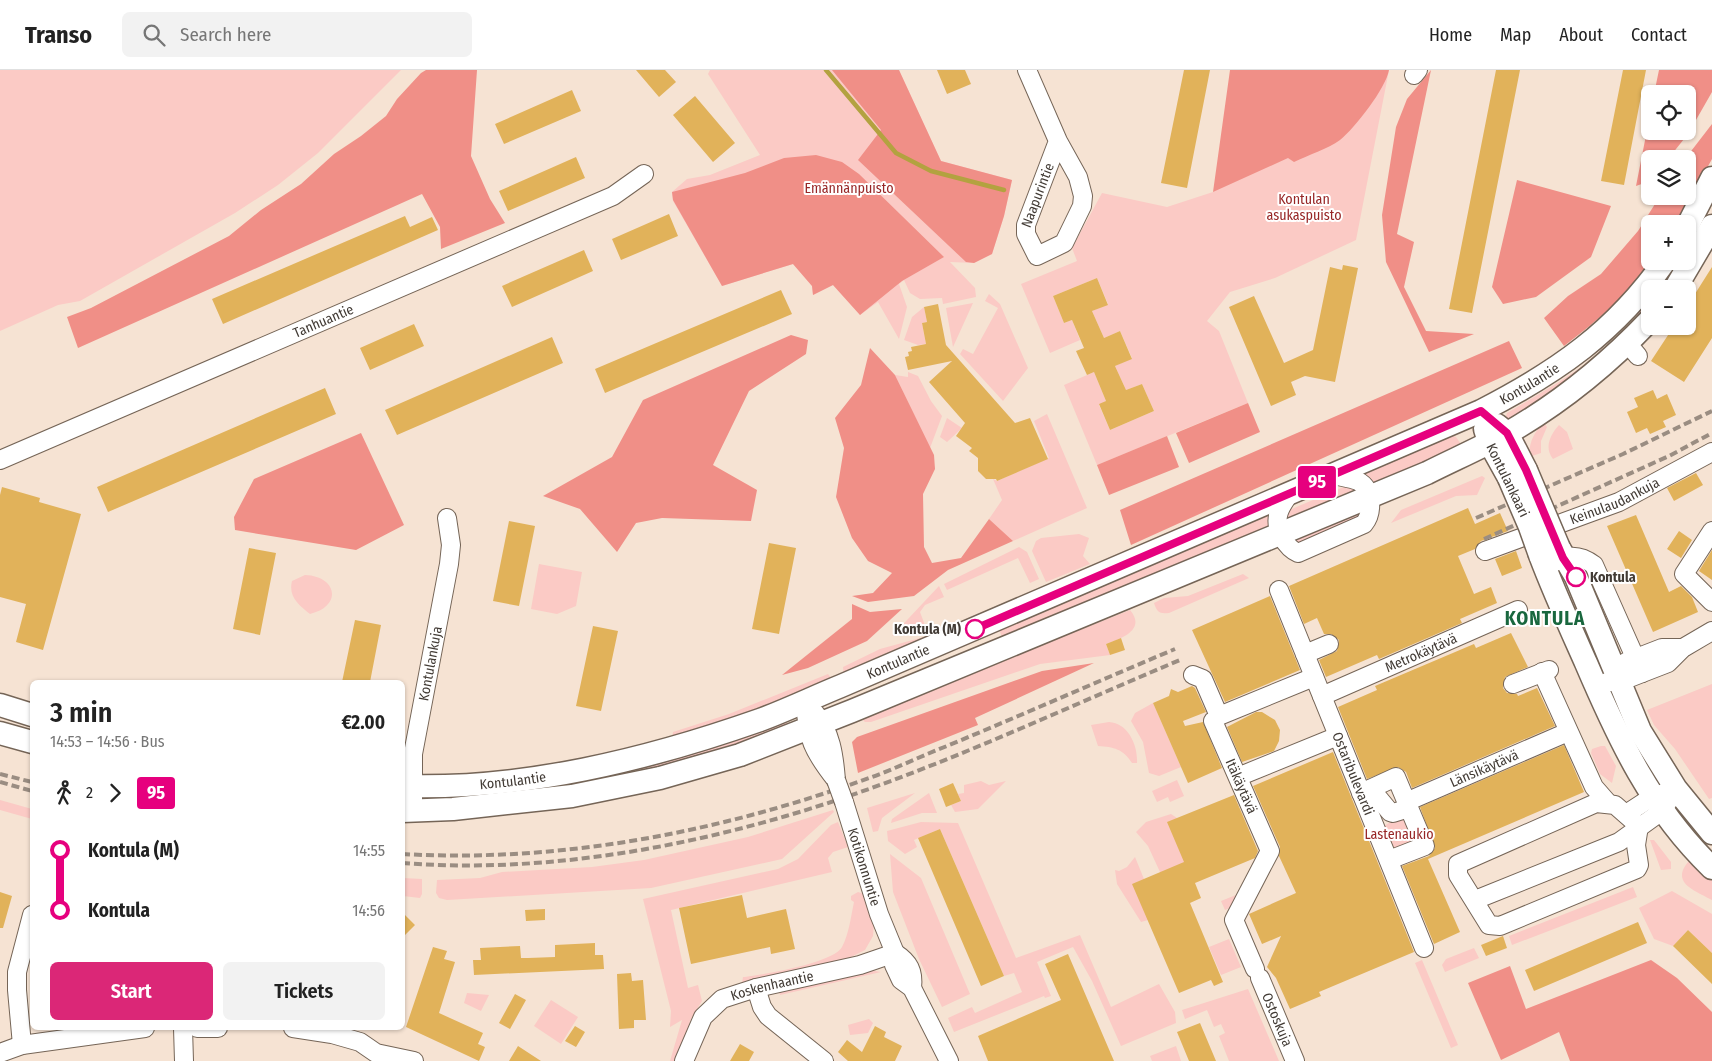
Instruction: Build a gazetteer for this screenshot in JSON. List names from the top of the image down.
{
  "streets": {
    "main road": ["Kontulantie", "Kontulankaari"],
    "street": [
      "Naapurintie",
      "Tanhuantie",
      "Keinulaudankuja",
      "Metrokäytävä",
      "Kontulankuja",
      "Länsikäytävä",
      "Ostaribulevardi",
      "Itäkäytävä",
      "Kotikonnuntie",
      "Koskenhaantie",
      "Ostoskuja"
    ]
  },
  "crossings": [
    ["Kontulantie", "Kontulankaari"],
    ["Kontulantie", "Kontulankuja"],
    ["Kontulantie", "Kotikonnuntie"],
    ["Metrokäytävä", "Ostaribulevardi"],
    ["Länsikäytävä", "Ostaribulevardi"],
    ["Itäkäytävä", "Ostoskuja"],
    ["Kotikonnuntie", "Koskenhaantie"]
  ],
  "districts": ["KONTULA"],
  "parks": ["Emännänpuisto", "Kontulan asukaspuisto", "Lastenaukio"],
  "places": ["Kontula", "Kontula (M)"],
  "lines": ["bus line 95"],
  "page": {
    "header": "Transo",
    "search": "Search here",
    "nav": [
      "Home",
      "Map",
      "About",
      "Contact"
    ],
    "on_map": "95",
    "map_buttons": ["+", "−"],
    "heading": ["3 min", "14:53 – 14:56 · Bus", "€2.00"],
    "legs": ["2", "95"],
    "list": [
      {
        "name": "Kontula (M)",
        "value": "14:55"
      },
      {
        "name": "Kontula",
        "value": "14:56"
      }
    ],
    "buttons": ["Start", "Tickets"]
  }
}
